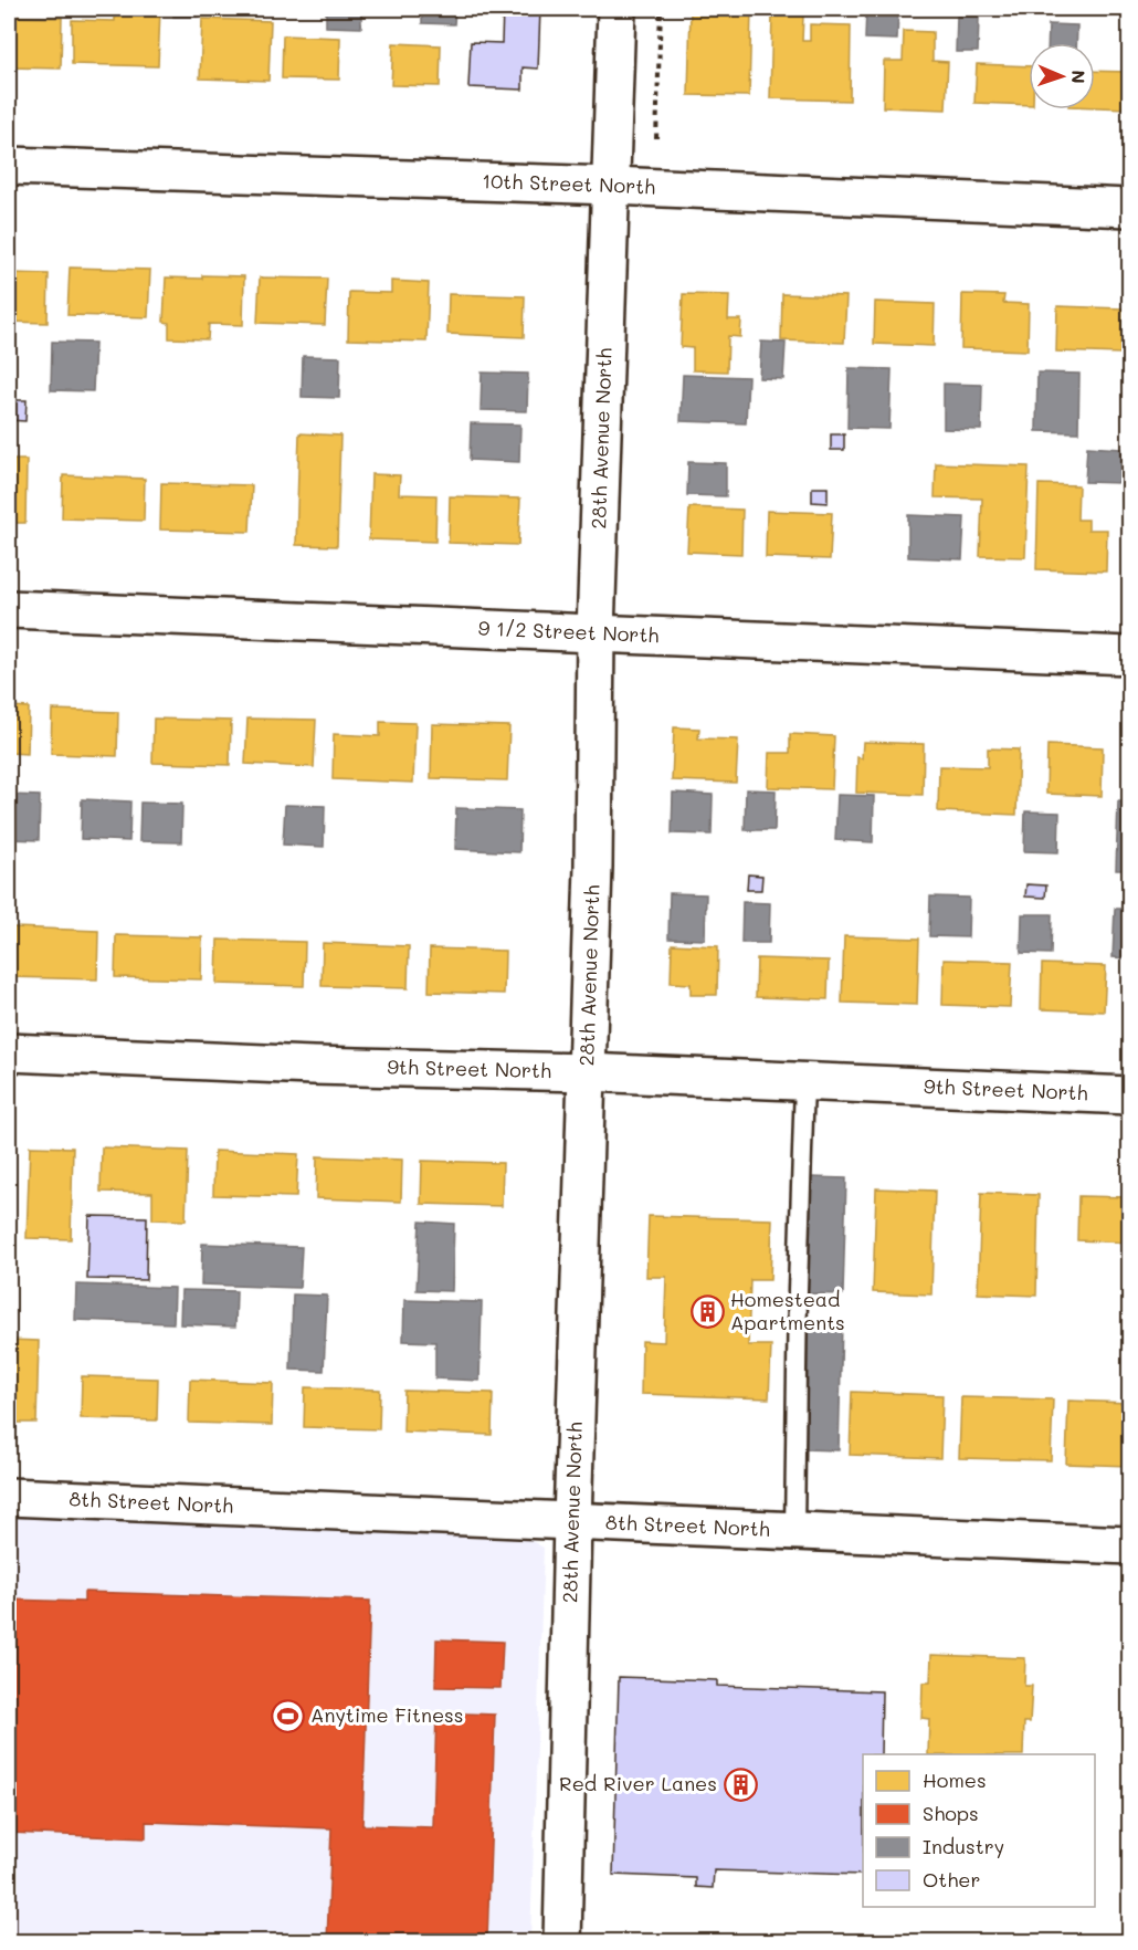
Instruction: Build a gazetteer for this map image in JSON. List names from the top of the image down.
{
  "streets": {
    "street": [
      "10th Street North",
      "28th Avenue North",
      "9 1/2 Street North",
      "9th Street North",
      "8th Street North"
    ]
  },
  "crossings": [
    ["10th Street North", "28th Avenue North"],
    ["28th Avenue North", "9 1/2 Street North"],
    ["28th Avenue North", "9th Street North"],
    ["28th Avenue North", "8th Street North"]
  ],
  "places": {
    "building": ["Homestead Apartments", "Red River Lanes"],
    "sports": ["Anytime Fitness"]
  },
  "legend": [
    "Homes",
    "Shops",
    "Industry",
    "Other"
  ],
  "north": "right"
}
